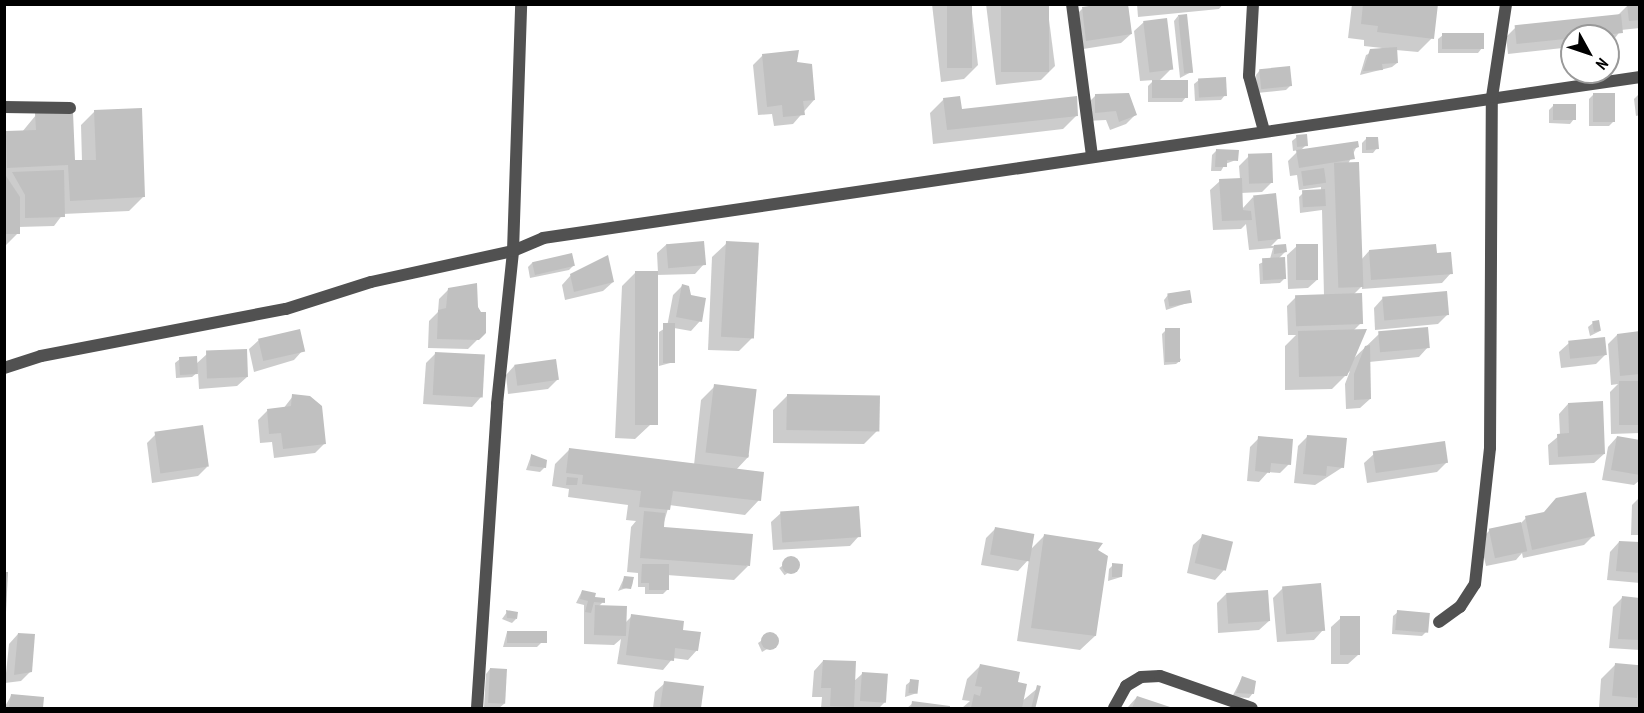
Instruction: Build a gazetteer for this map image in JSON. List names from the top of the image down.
{
  "north": "bottom right"
}
